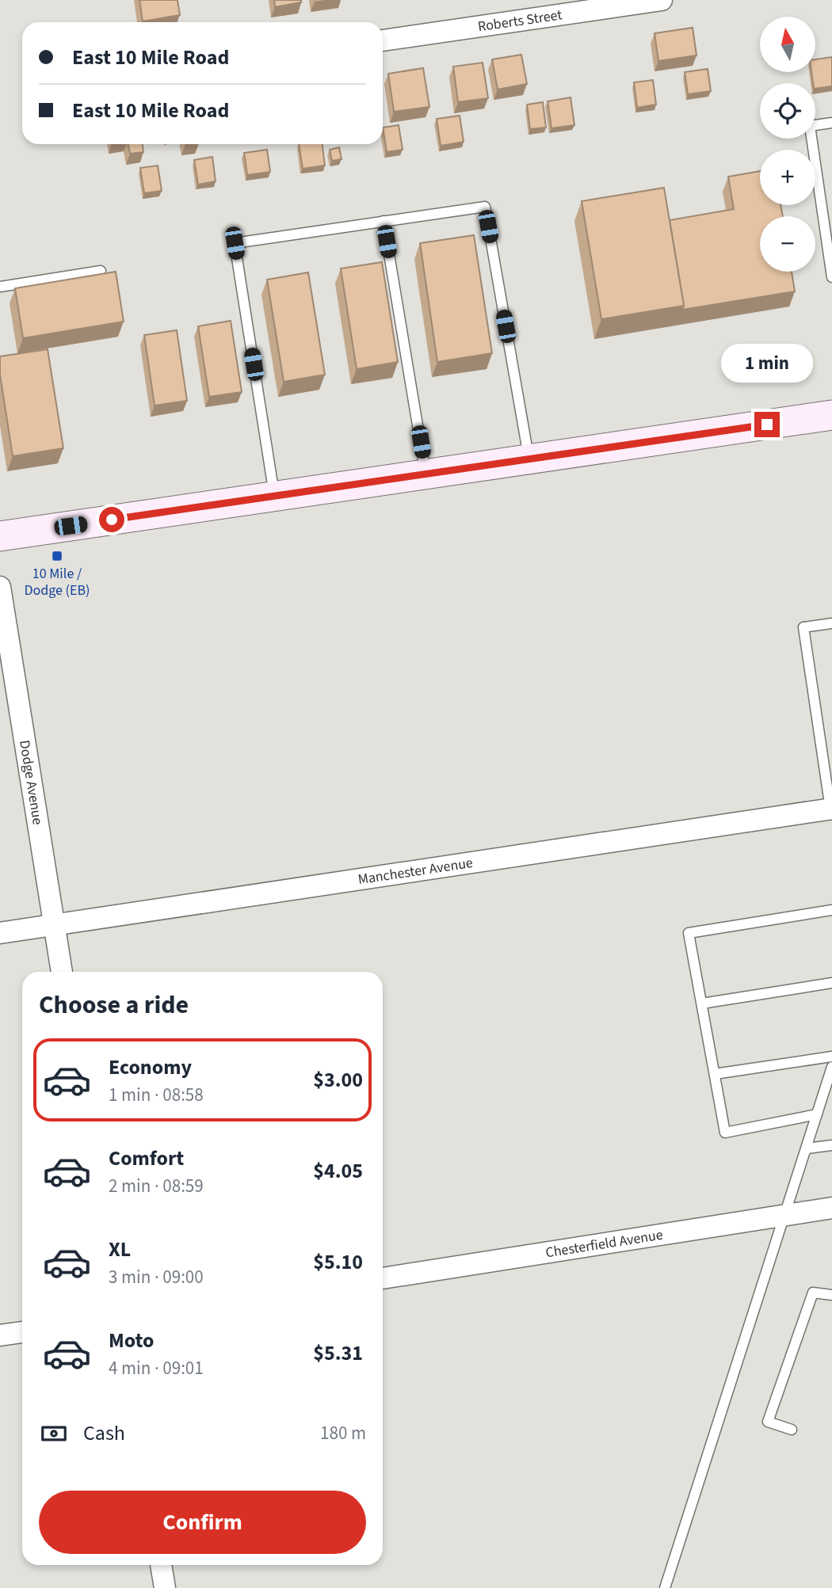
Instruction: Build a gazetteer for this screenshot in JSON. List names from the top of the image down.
{
  "streets": {
    "street": [
      "Roberts Street",
      "Dodge Avenue",
      "Manchester Avenue",
      "Chesterfield Avenue"
    ]
  },
  "crossings": [
    ["Dodge Avenue", "Manchester Avenue"]
  ],
  "places": {
    "transit": ["10 Mile / Dodge (EB)"]
  },
  "north": "top",
  "page": {
    "map_buttons": ["+", "−"],
    "banner": ["East 10 Mile Road", "East 10 Mile Road"],
    "bubble": "1 min",
    "heading": "Choose a ride",
    "list": [
      {
        "name": "Economy",
        "note": "1 min · 08:58",
        "value": "$3.00"
      },
      {
        "name": "Comfort",
        "note": "2 min · 08:59",
        "value": "$4.05"
      },
      {
        "name": "XL",
        "note": "3 min · 09:00",
        "value": "$5.10"
      },
      {
        "name": "Moto",
        "note": "4 min · 09:01",
        "value": "$5.31"
      }
    ],
    "pay": ["Cash", "180 m"],
    "buttons": "Confirm"
  }
}
